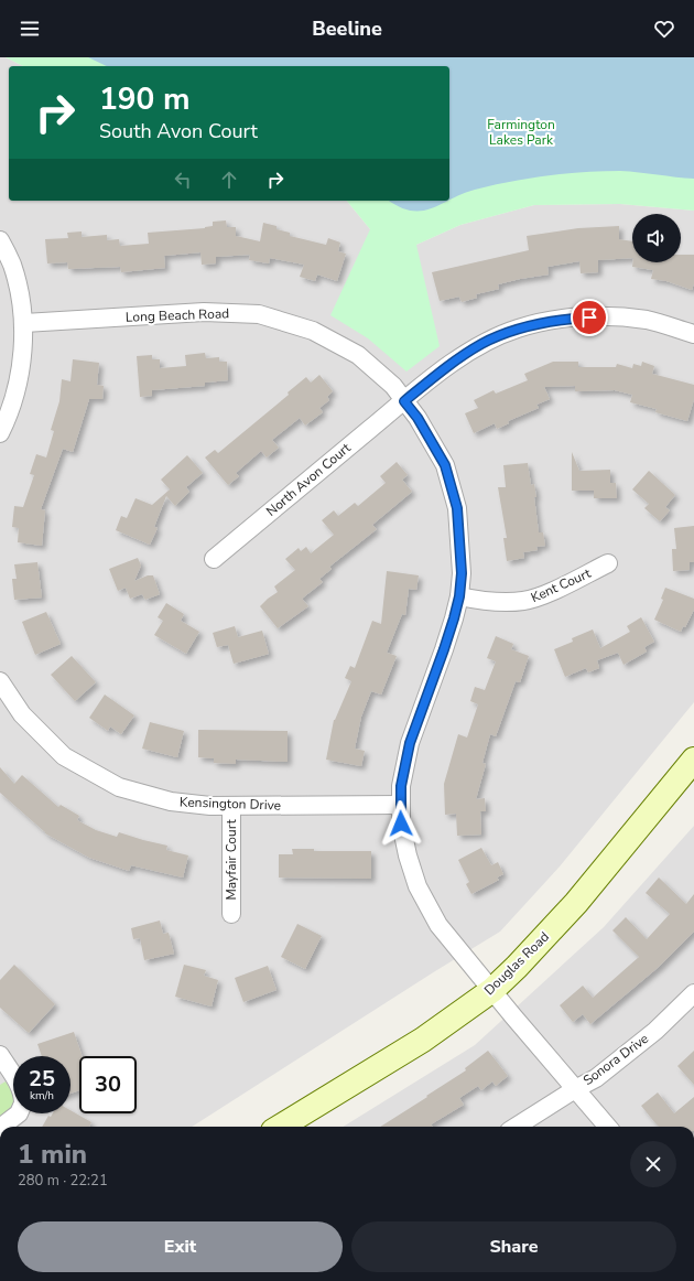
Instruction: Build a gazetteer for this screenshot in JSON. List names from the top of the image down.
{
  "streets": {
    "street": [
      "Long Beach Road",
      "North Avon Court",
      "Kent Court",
      "Kensington Drive",
      "Mayfair Court",
      "Douglas Road",
      "Sonora Drive"
    ]
  },
  "crossings": [
    ["Long Beach Road", "North Avon Court"],
    ["Long Beach Road", "Kent Court"],
    ["Long Beach Road", "Kensington Drive"],
    ["Long Beach Road", "Douglas Road"],
    ["Long Beach Road", "Sonora Drive"],
    ["Kensington Drive", "Mayfair Court"]
  ],
  "parks": ["Farmington Lakes Park"],
  "page": {
    "header": "Beeline",
    "turn": ["190 m", "South Avon Court"],
    "speed": "25 km/h",
    "limit": "30",
    "heading": ["1 min", "280 m · 22:21"],
    "buttons": ["Exit", "Share"]
  }
}
